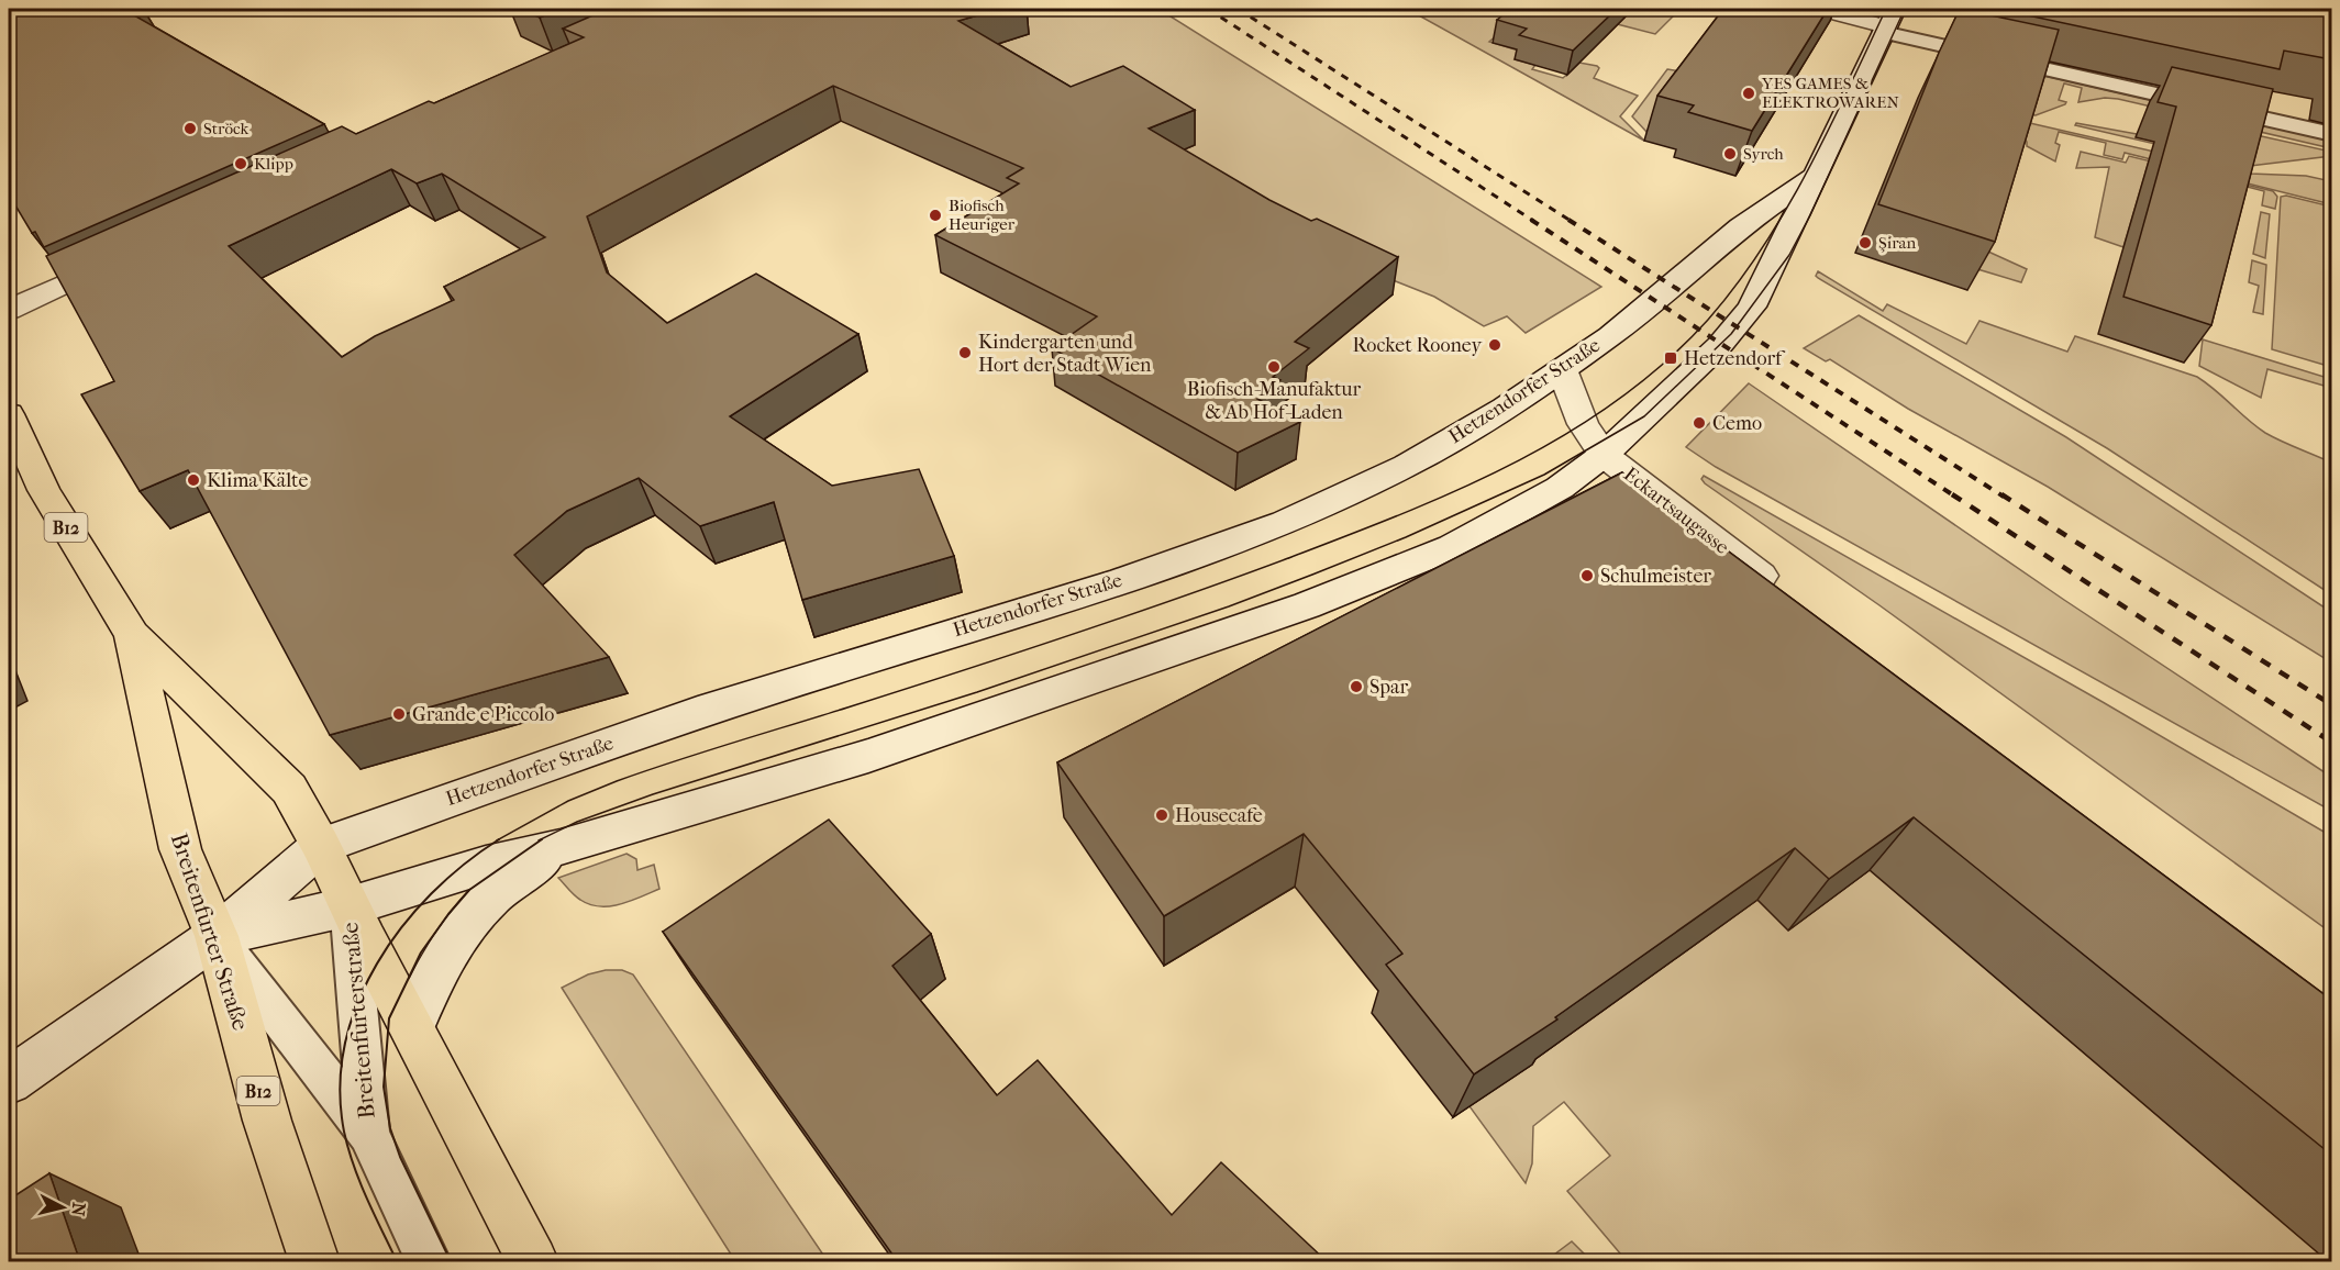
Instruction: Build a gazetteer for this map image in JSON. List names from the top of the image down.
{
  "streets": {
    "main road": [
      "Hetzendorfer Straße",
      "Eckartsaugasse",
      "B12",
      "Breitenfurter Straße"
    ],
    "lane": ["Breitenfurterstraße"]
  },
  "crossings": [
    ["Hetzendorfer Straße", "Eckartsaugasse"],
    ["Hetzendorfer Straße", "Breitenfurter Straße"],
    ["Hetzendorfer Straße", "Breitenfurterstraße"],
    ["Breitenfurter Straße", "Breitenfurterstraße"]
  ],
  "places": {
    "other": [
      "YES GAMES & ELEKTROWAREN",
      "Ströck",
      "Syrch",
      "Klipp",
      "Biofisch Heuriger",
      "Şiran",
      "Rocket Rooney",
      "Kindergarten und Hort der Stadt Wien",
      "Biofisch-Manufaktur & Ab Hof-Laden",
      "Cemo",
      "Klima Kälte",
      "Schulmeister",
      "Spar",
      "Grande e Piccolo",
      "Housecafe"
    ],
    "transit": ["Hetzendorf"]
  },
  "north": "right"
}
